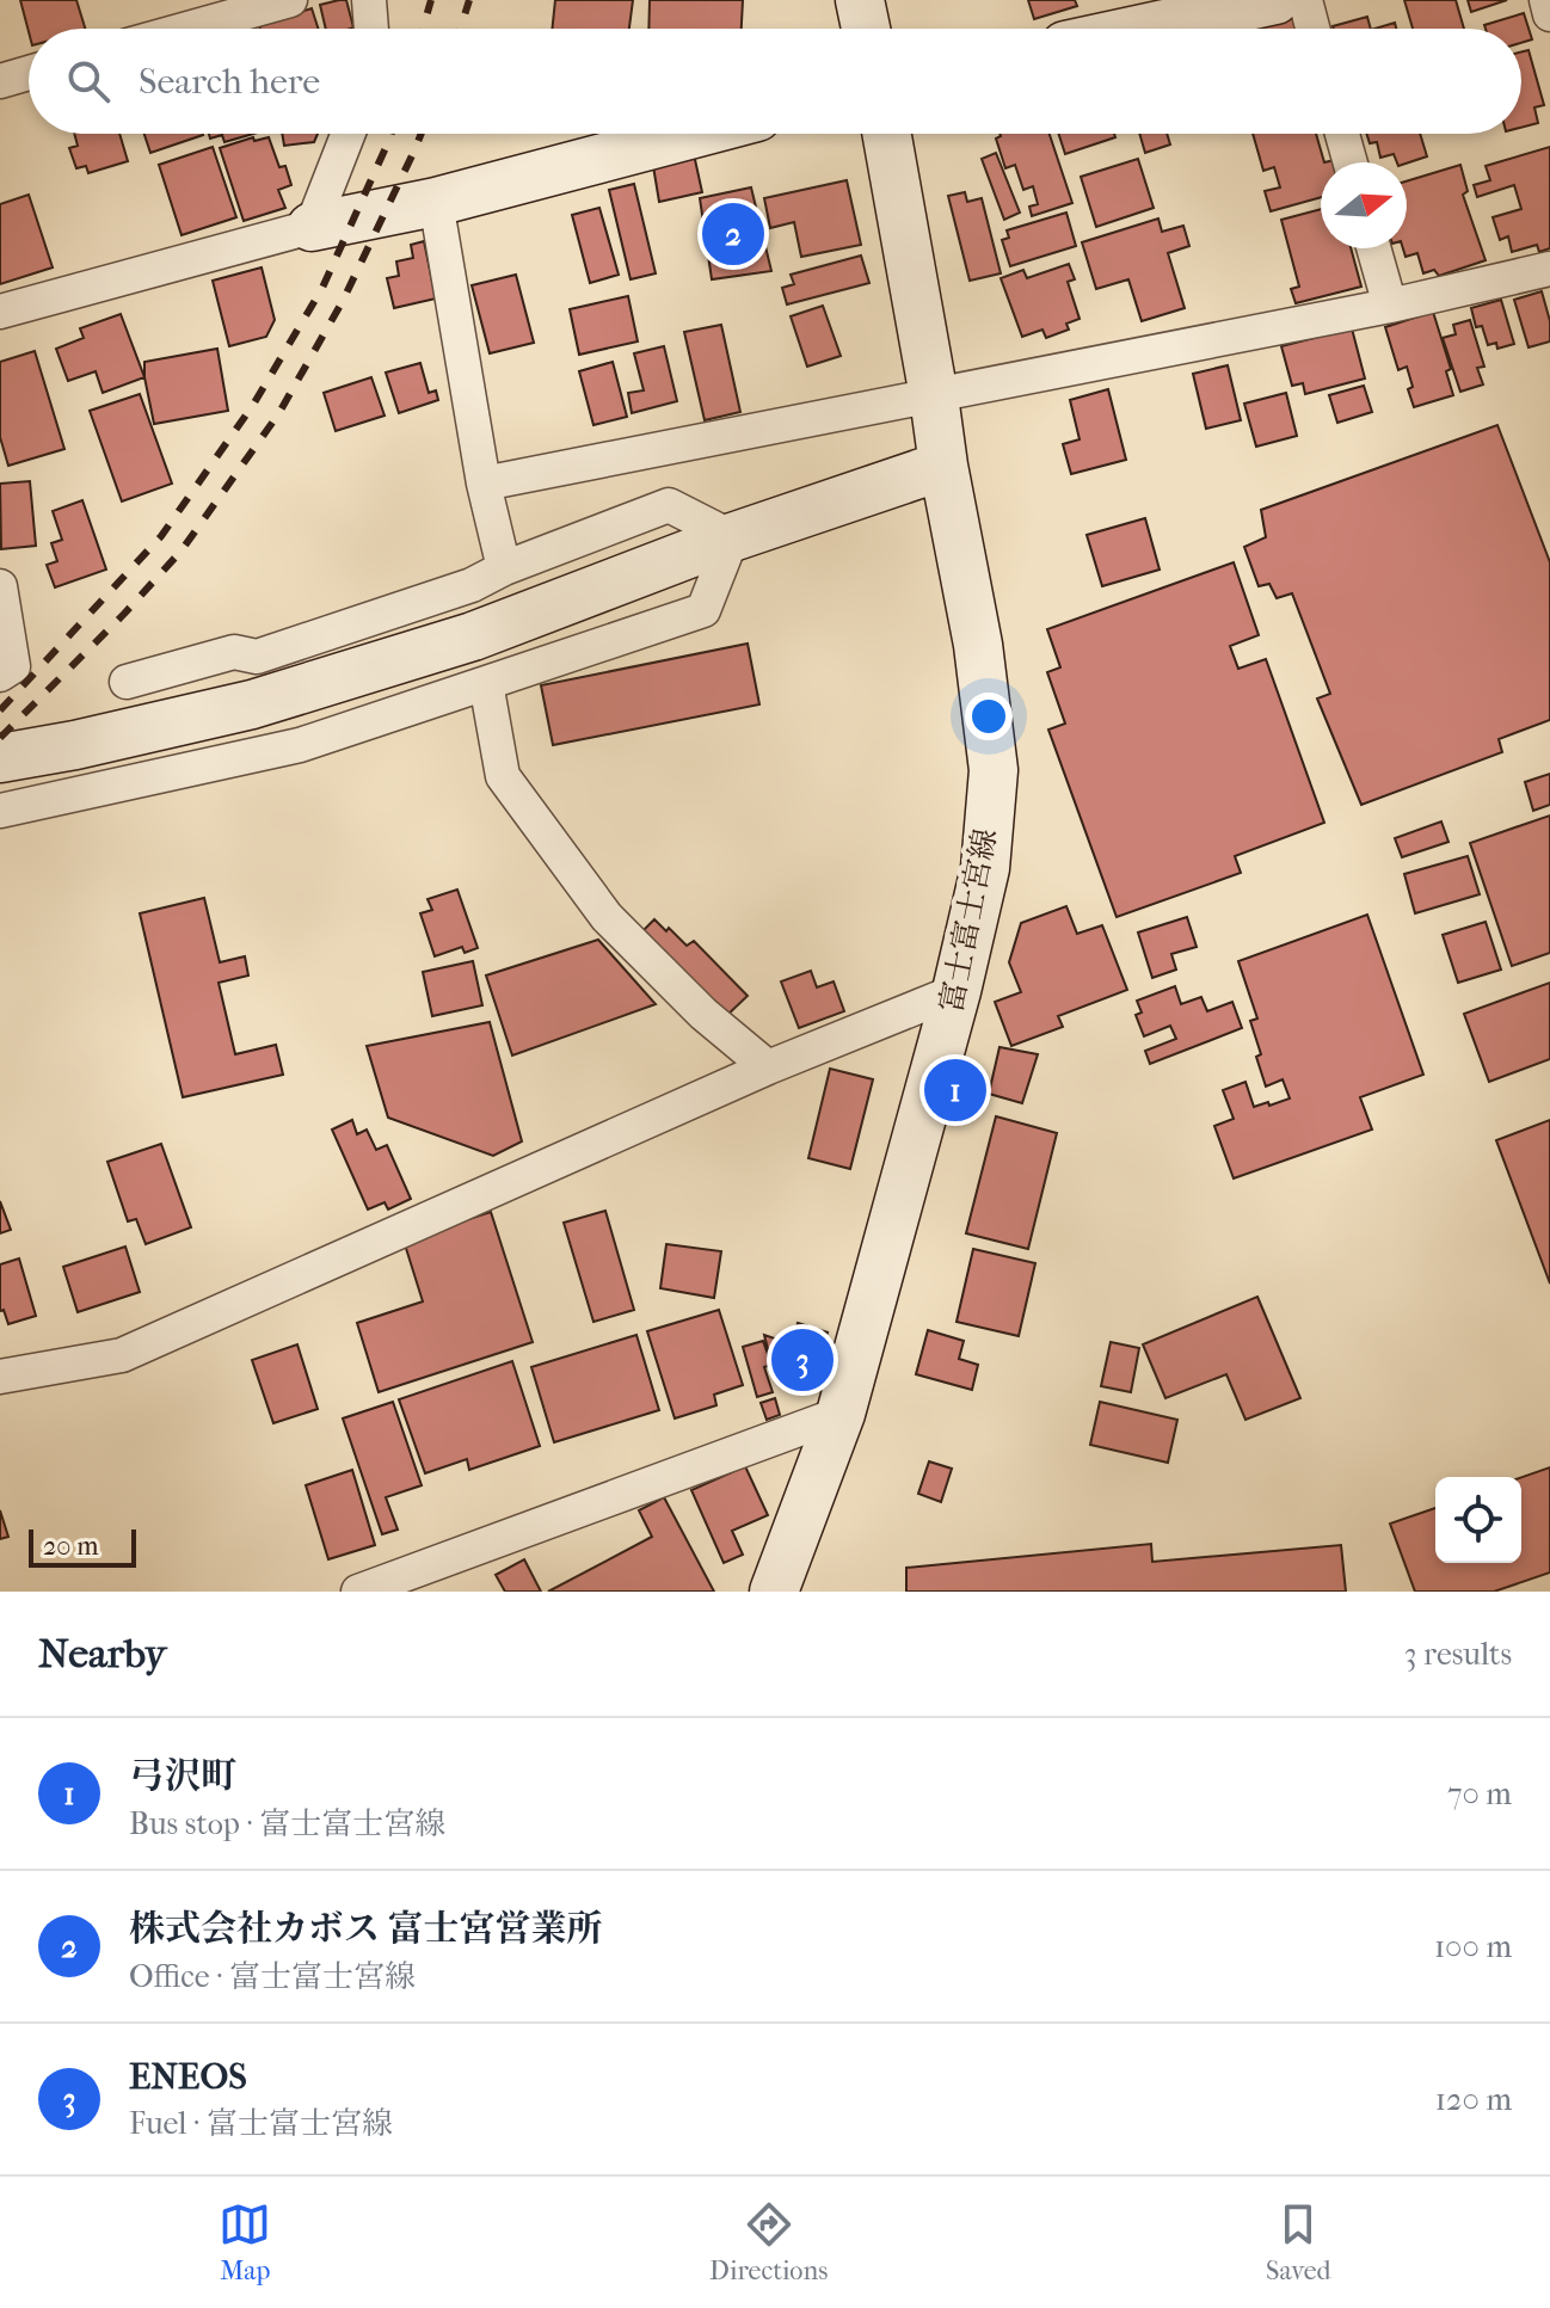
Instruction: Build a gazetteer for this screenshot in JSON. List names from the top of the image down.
{
  "streets": {
    "street": ["富士富士宮線"]
  },
  "scale_bar": "20 m",
  "north": "right",
  "page": {
    "search": "Search here",
    "pins": ["2", "1", "3"],
    "scale": "20 m",
    "heading": ["Nearby", "3 results"],
    "list": [
      {
        "mark": "1",
        "name": "弓沢町",
        "note": "Bus stop · 富士富士宮線",
        "value": "70 m"
      },
      {
        "mark": "2",
        "name": "株式会社カボス 富士宮営業所",
        "note": "Office · 富士富士宮線",
        "value": "100 m"
      },
      {
        "mark": "3",
        "name": "ENEOS",
        "note": "Fuel · 富士富士宮線",
        "value": "120 m"
      }
    ],
    "nav": ["Map", "Directions", "Saved"]
  }
}
